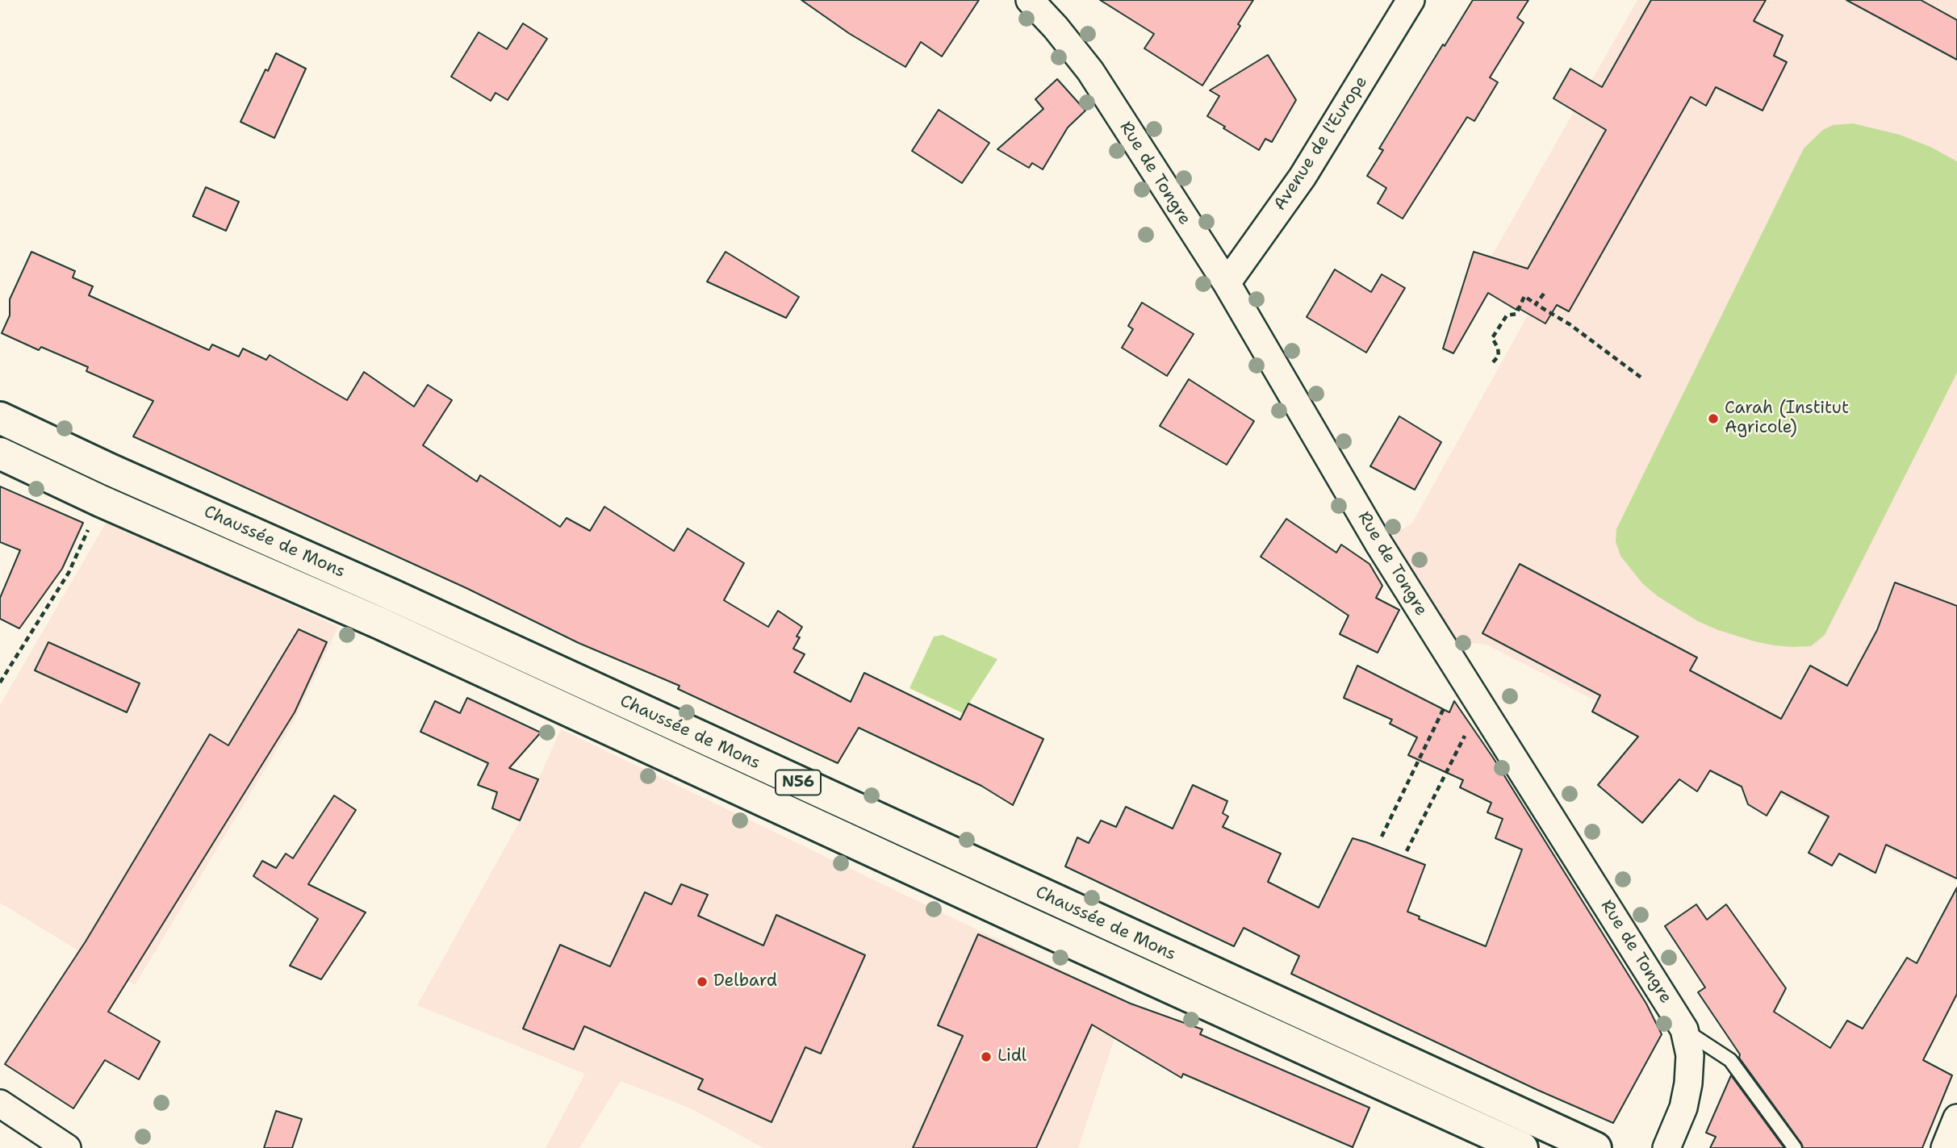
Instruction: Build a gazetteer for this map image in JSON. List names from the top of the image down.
{
  "streets": {
    "main road": ["Chaussée de Mons", "N56"],
    "street": ["Avenue de l'Europe", "Rue de Tongre"]
  },
  "crossings": [
    ["Avenue de l'Europe", "Rue de Tongre"]
  ],
  "places": ["Carah (Institut Agricole)", "Delbard", "Lidl"]
}
